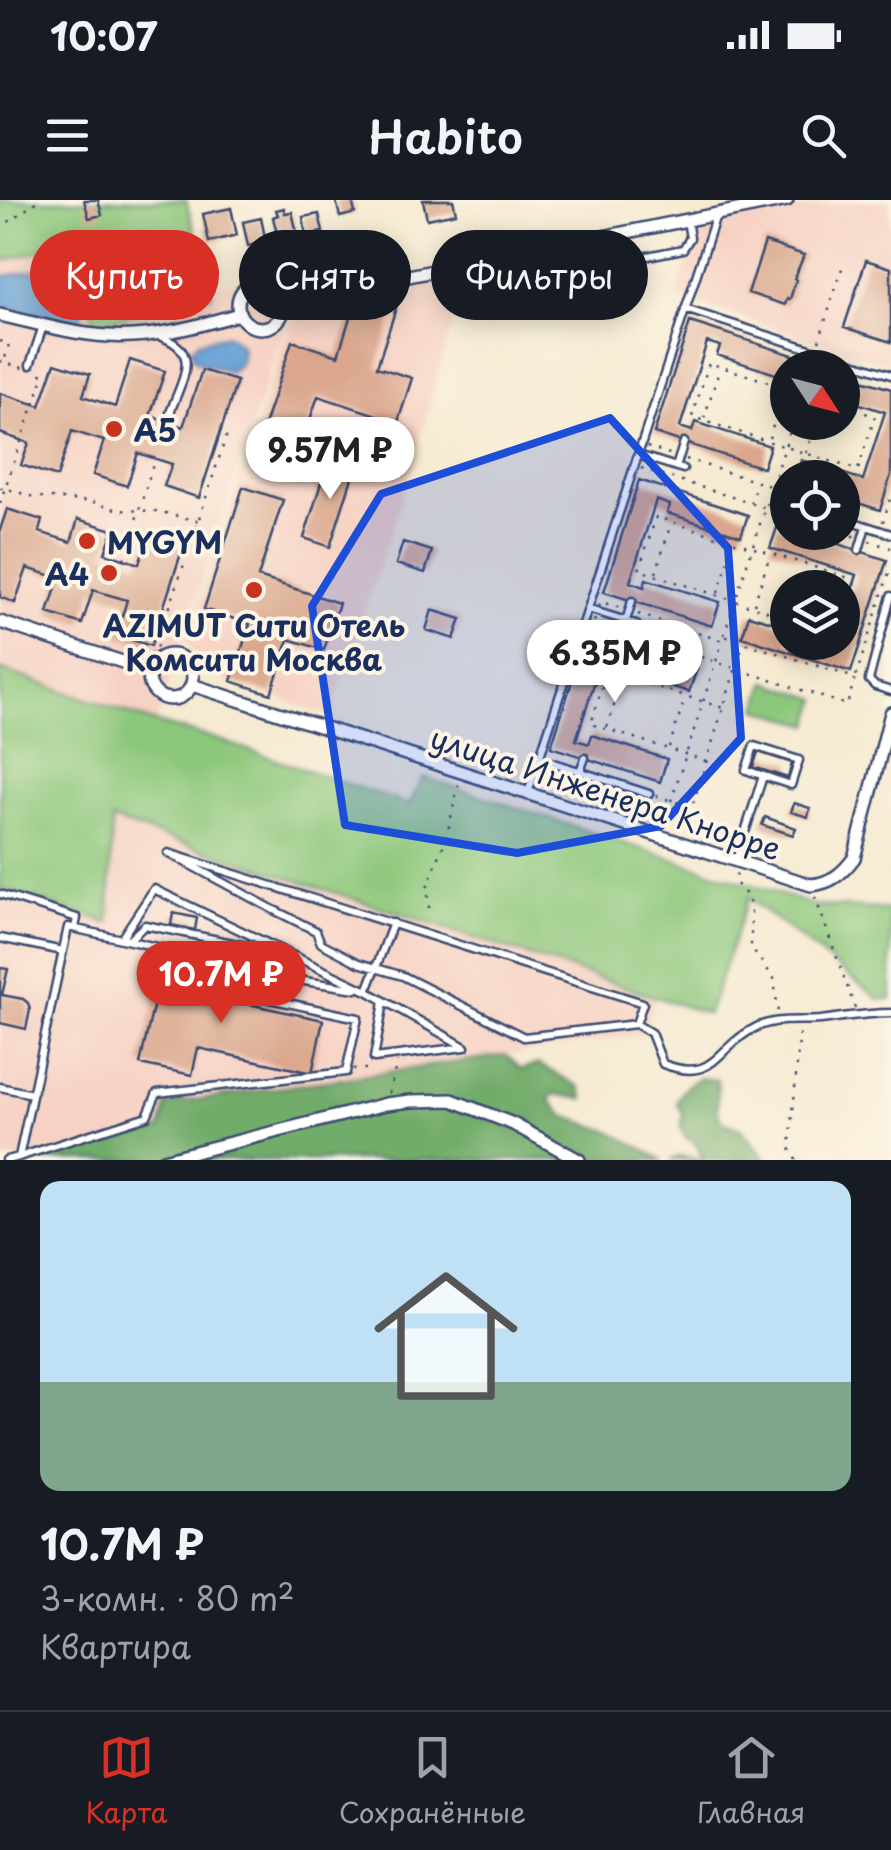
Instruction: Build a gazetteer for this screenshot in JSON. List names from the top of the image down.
{
  "streets": {
    "street": ["улица Инженера Кнорре"]
  },
  "places": [
    "А5",
    "MYGYM",
    "А4",
    "AZIMUT Сити Отель Комсити Москва"
  ],
  "north": "bottom right",
  "page": {
    "status": "10:07",
    "header": "Habito",
    "chip": ["Купить", "Снять", "Фильтры"],
    "price": ["9.57M ₽", "6.35M ₽", "10.7M ₽"],
    "list": [
      {
        "name": "10.7M ₽",
        "note": "3-комн. · 80 m² · Квартира"
      }
    ],
    "tabs": ["Карта", "Сохранённые", "Главная"]
  }
}
